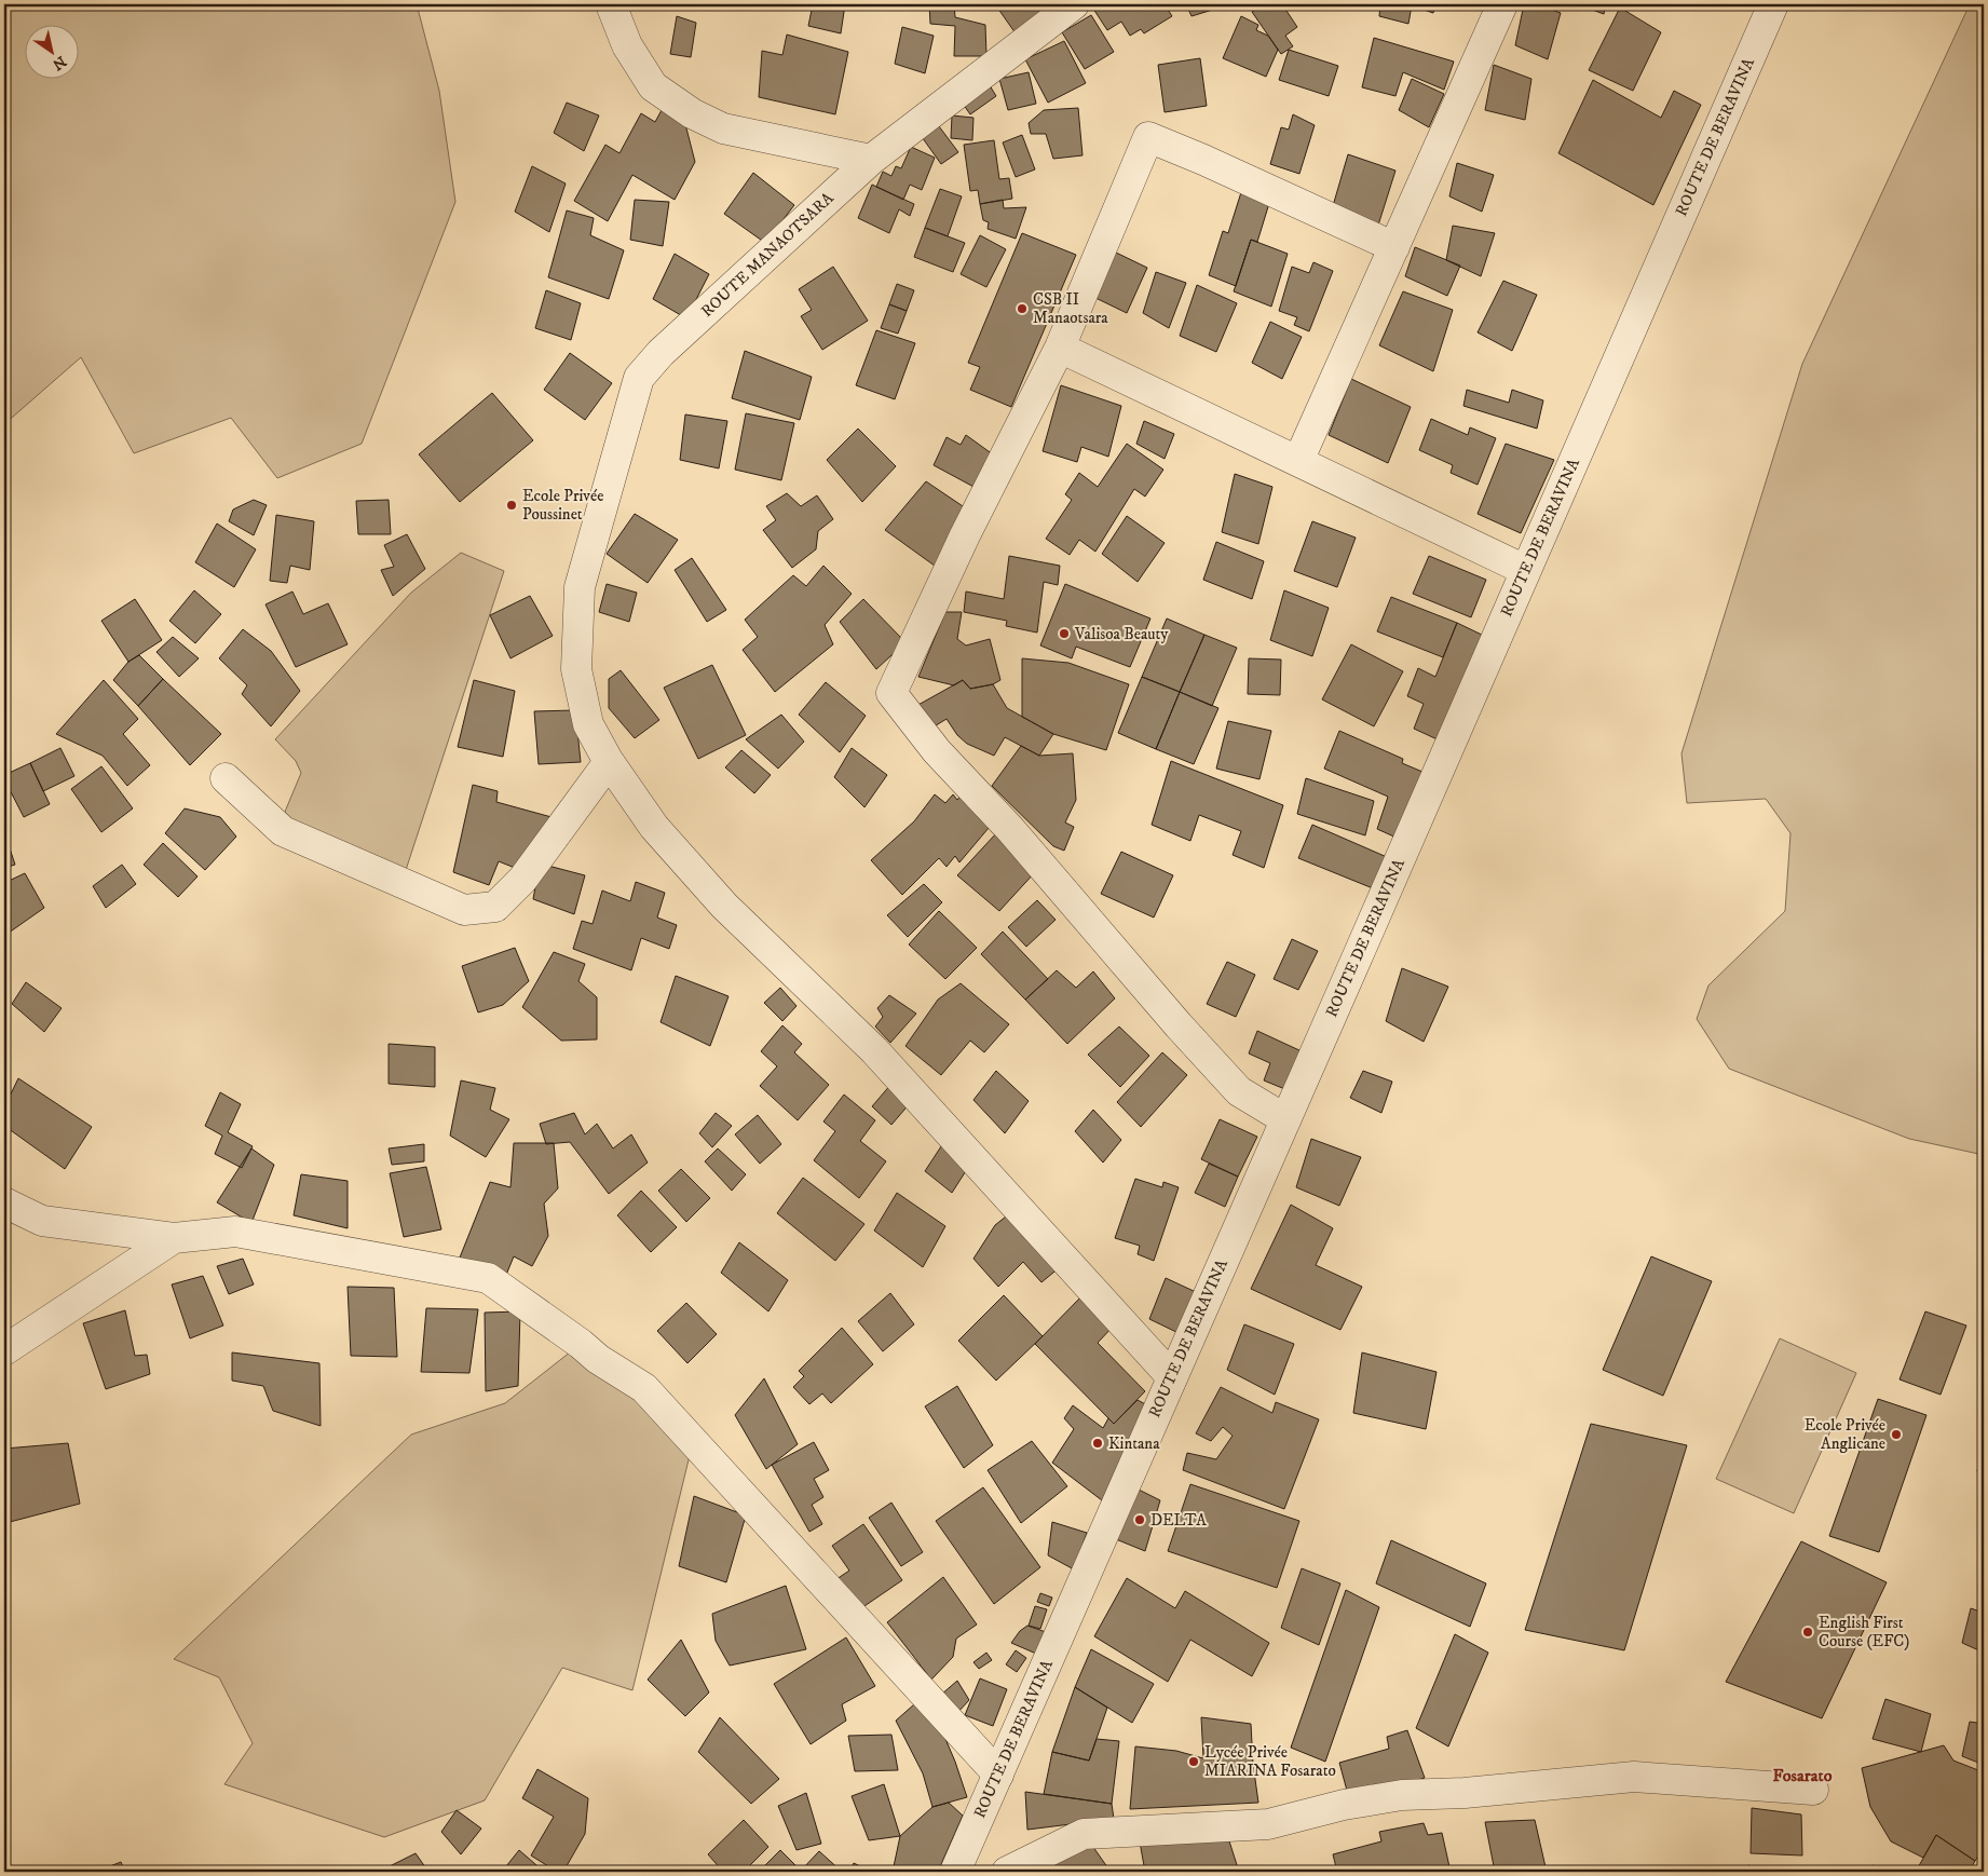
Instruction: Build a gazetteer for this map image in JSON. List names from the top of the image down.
{
  "streets": {
    "street": ["ROUTE DE BERAVINA", "ROUTE MANAOTSARA"]
  },
  "crossings": [
    ["ROUTE DE BERAVINA", "ROUTE MANAOTSARA"]
  ],
  "districts": ["Fosarato"],
  "places": [
    "CSB II Manaotsara",
    "Ecole Privée Poussinet",
    "Valisoa Beauty",
    "Ecole Privée Anglicane",
    "Kintana",
    "DELTA",
    "English First Course (EFC)",
    "Lycée Privée MIARINA Fosarato"
  ],
  "north": "bottom right"
}
